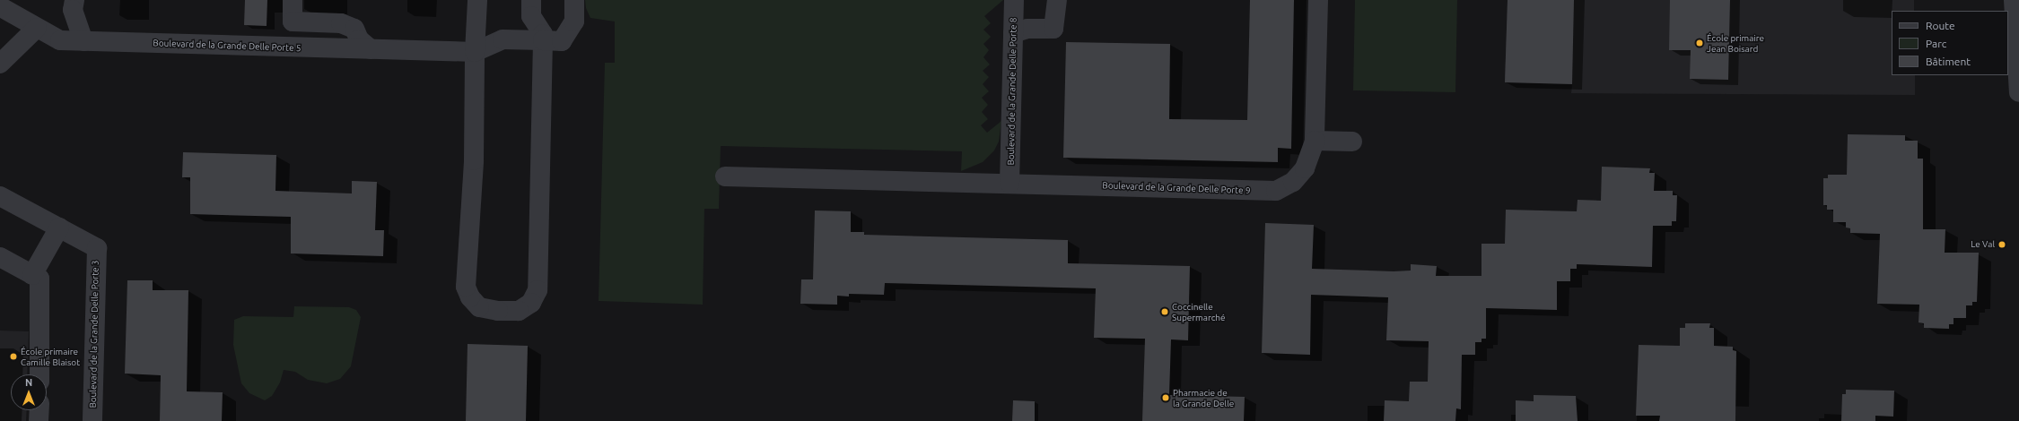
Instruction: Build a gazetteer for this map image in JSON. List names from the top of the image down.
{
  "streets": {
    "street": [
      "Boulevard de la Grande Delle Porte 5",
      "Boulevard de la Grande Delle Porte 8",
      "Boulevard de la Grande Delle Porte 9",
      "Boulevard de la Grande Delle Porte 3"
    ]
  },
  "crossings": [
    ["Boulevard de la Grande Delle Porte 8", "Boulevard de la Grande Delle Porte 9"]
  ],
  "places": [
    "École primaire Jean Boisard",
    "Le Val",
    "Coccinelle Supermarché",
    "École primaire Camille Blaisot",
    "Pharmacie de la Grande Delle"
  ],
  "legend": ["Route", "Parc", "Bâtiment"],
  "north": "top"
}
